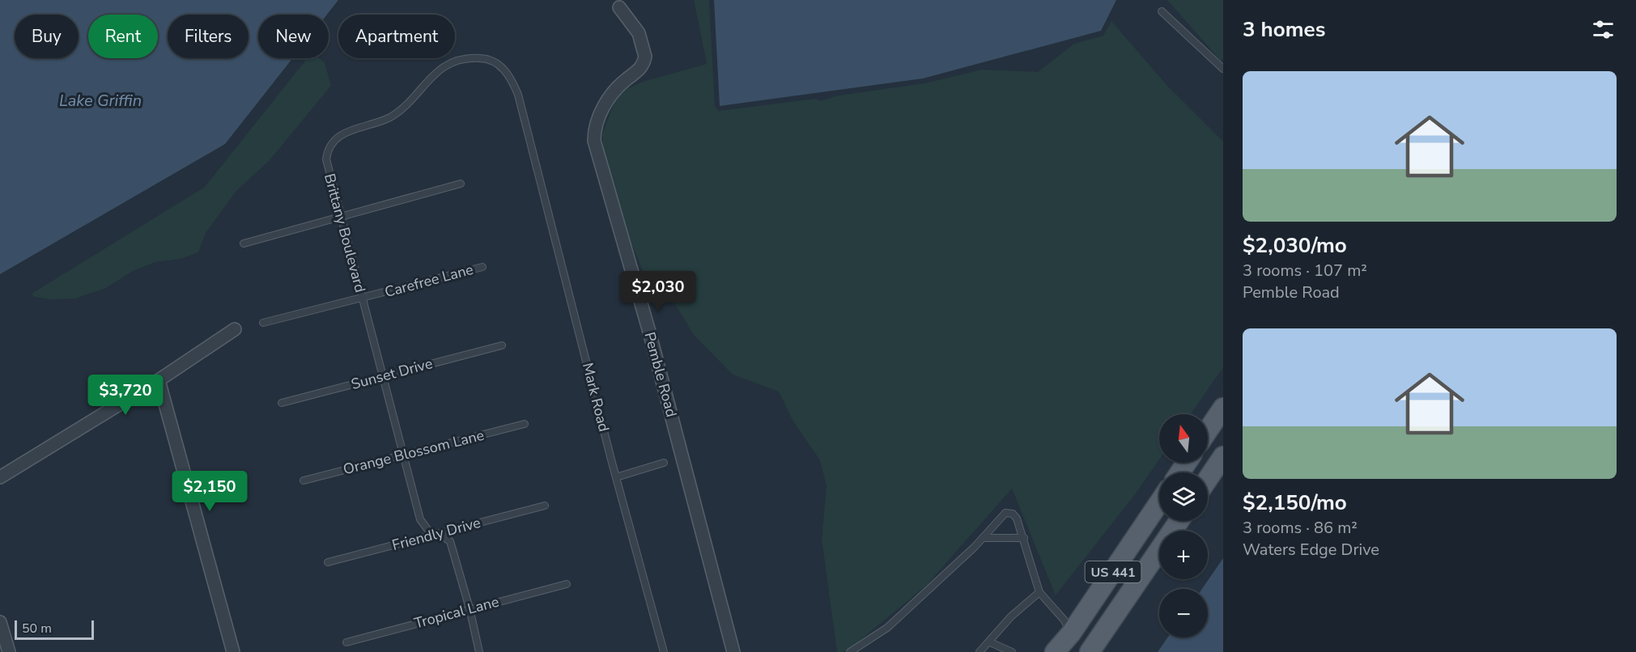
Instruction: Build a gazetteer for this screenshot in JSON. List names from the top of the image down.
{
  "streets": {
    "main road": ["US 441"],
    "street": ["Pemble Road"],
    "lane": [
      "Brittany Boulevard",
      "Carefree Lane",
      "Sunset Drive",
      "Mark Road",
      "Orange Blossom Lane",
      "Friendly Drive",
      "Tropical Lane"
    ]
  },
  "crossings": [
    ["Brittany Boulevard", "Carefree Lane"],
    ["Brittany Boulevard", "Sunset Drive"],
    ["Brittany Boulevard", "Mark Road"],
    ["Brittany Boulevard", "Orange Blossom Lane"],
    ["Brittany Boulevard", "Friendly Drive"],
    ["Brittany Boulevard", "Tropical Lane"]
  ],
  "water": ["Lake Griffin"],
  "scale_bar": "50 m",
  "north": "top",
  "page": {
    "heading": "3 homes",
    "chip": [
      "Buy",
      "Rent",
      "Filters",
      "New",
      "Apartment"
    ],
    "list": [
      {
        "name": "$2,030/mo",
        "note": "3 rooms · 107 m² · Pemble Road"
      },
      {
        "name": "$2,150/mo",
        "note": "3 rooms · 86 m² · Waters Edge Drive"
      }
    ],
    "price": ["$2,030", "$3,720", "$2,150"],
    "map_buttons": ["+", "−"],
    "scale": "50 m"
  }
}
